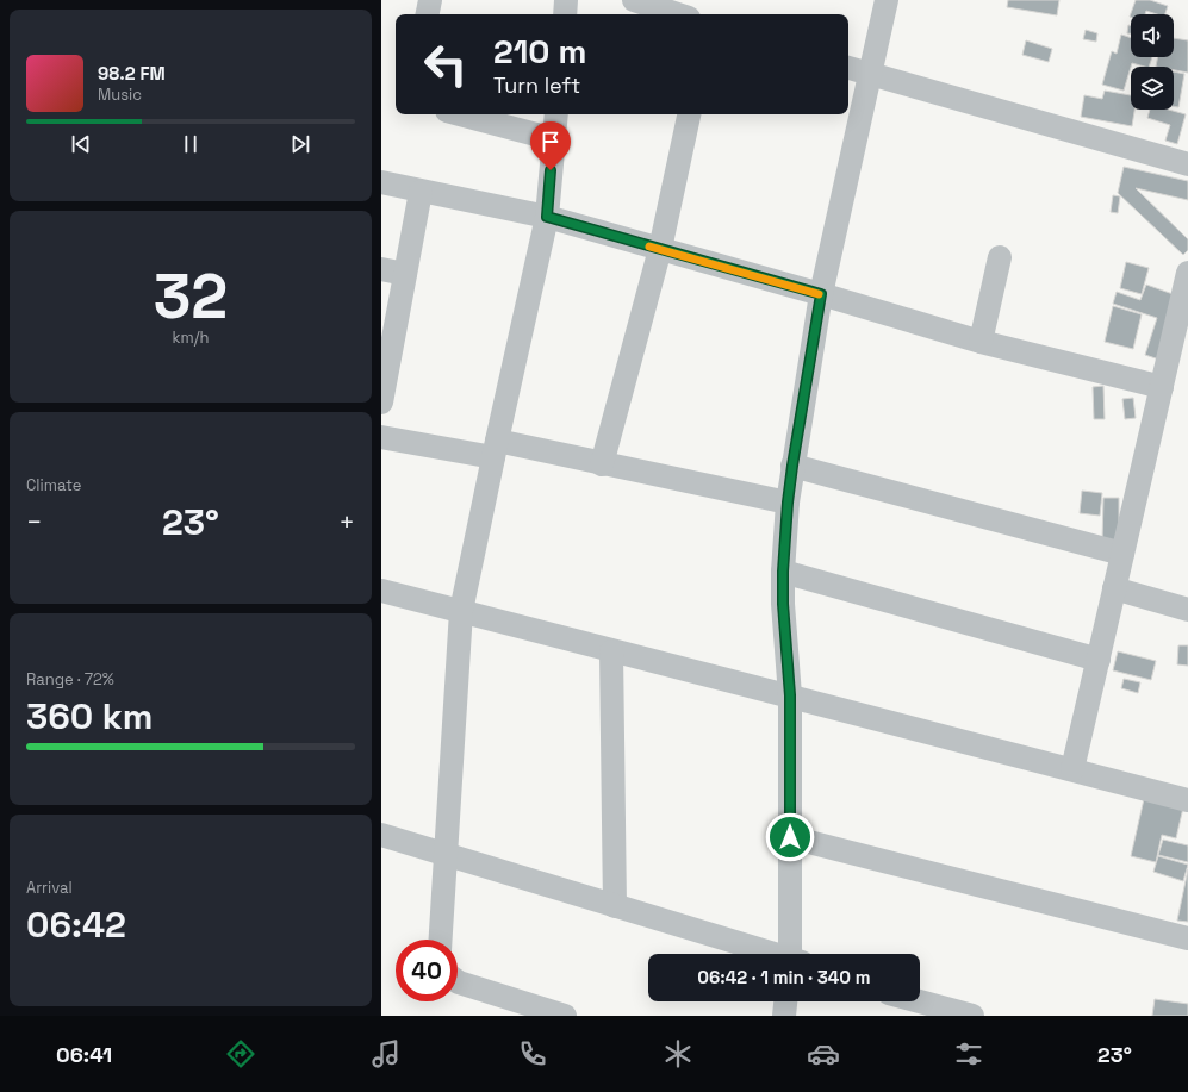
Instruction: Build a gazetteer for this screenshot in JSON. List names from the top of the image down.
{
  "page": {
    "turn": ["210 m", "Turn left"],
    "song": ["98.2 FM", "Music"],
    "tile": [
      ["32", "km/h"],
      "Climate",
      ["Range · 72%", "360 km"],
      ["Arrival", "06:42"]
    ],
    "heat": ["−", "23°", "+"],
    "limit": "40",
    "trip": "06:42 · 1 min · 340 m",
    "tabs": ["06:41", "23°"]
  }
}
